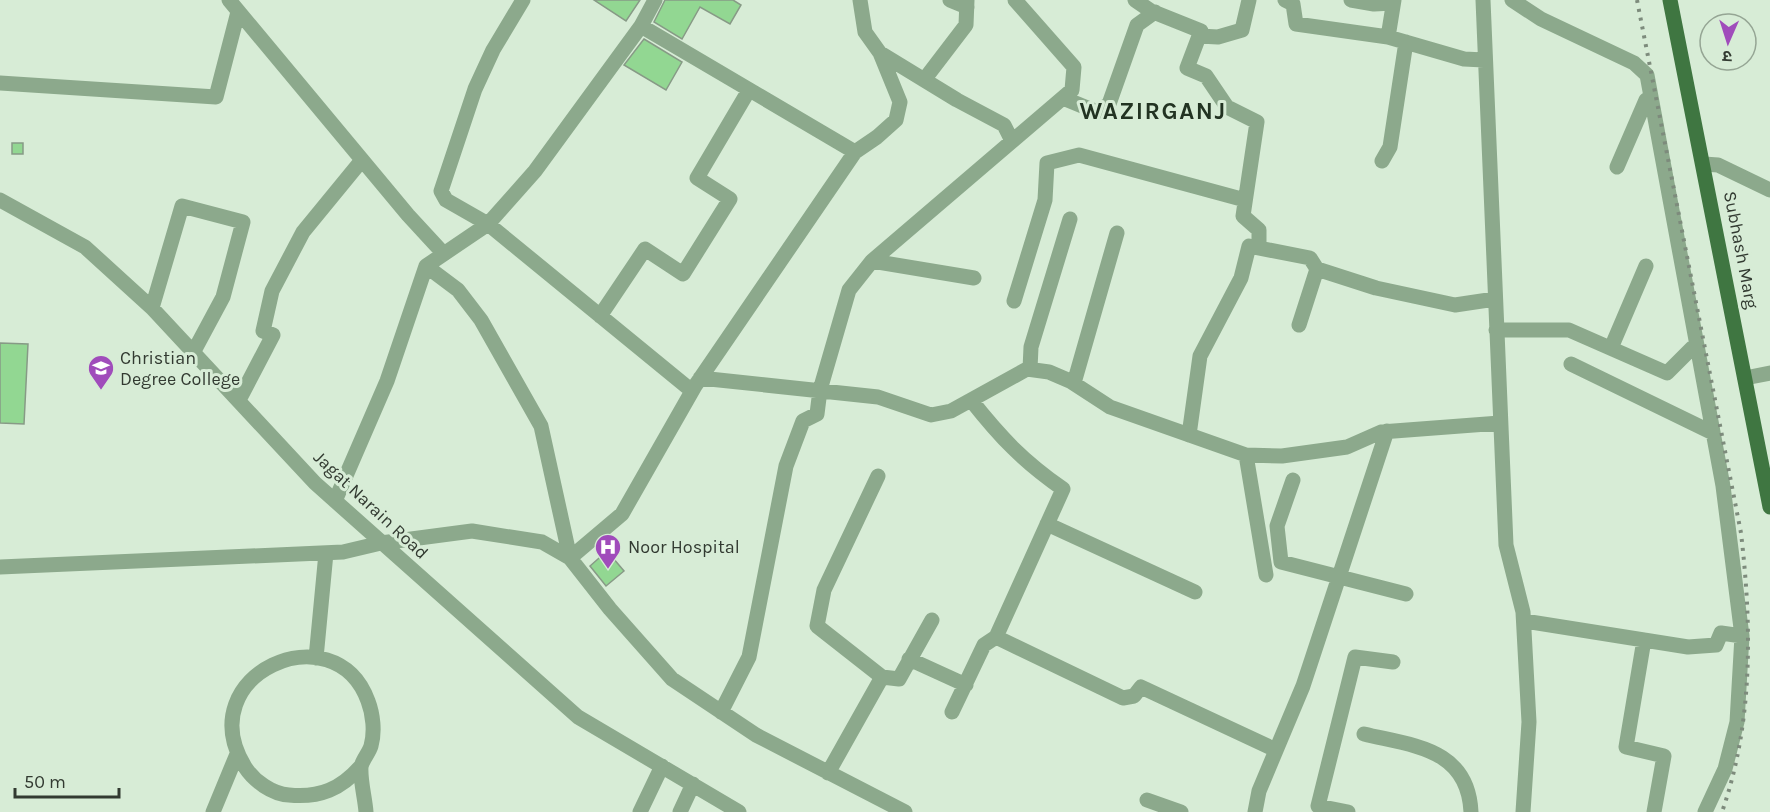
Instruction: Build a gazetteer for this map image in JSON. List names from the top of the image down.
{
  "streets": {
    "main road": ["Subhash Marg"],
    "street": ["Jagat Narain Road"]
  },
  "districts": ["WAZIRGANJ"],
  "places": {
    "school or university": ["Christian Degree College"],
    "hospital": ["Noor Hospital"]
  },
  "scale_bar": "50 m",
  "north": "bottom"
}
